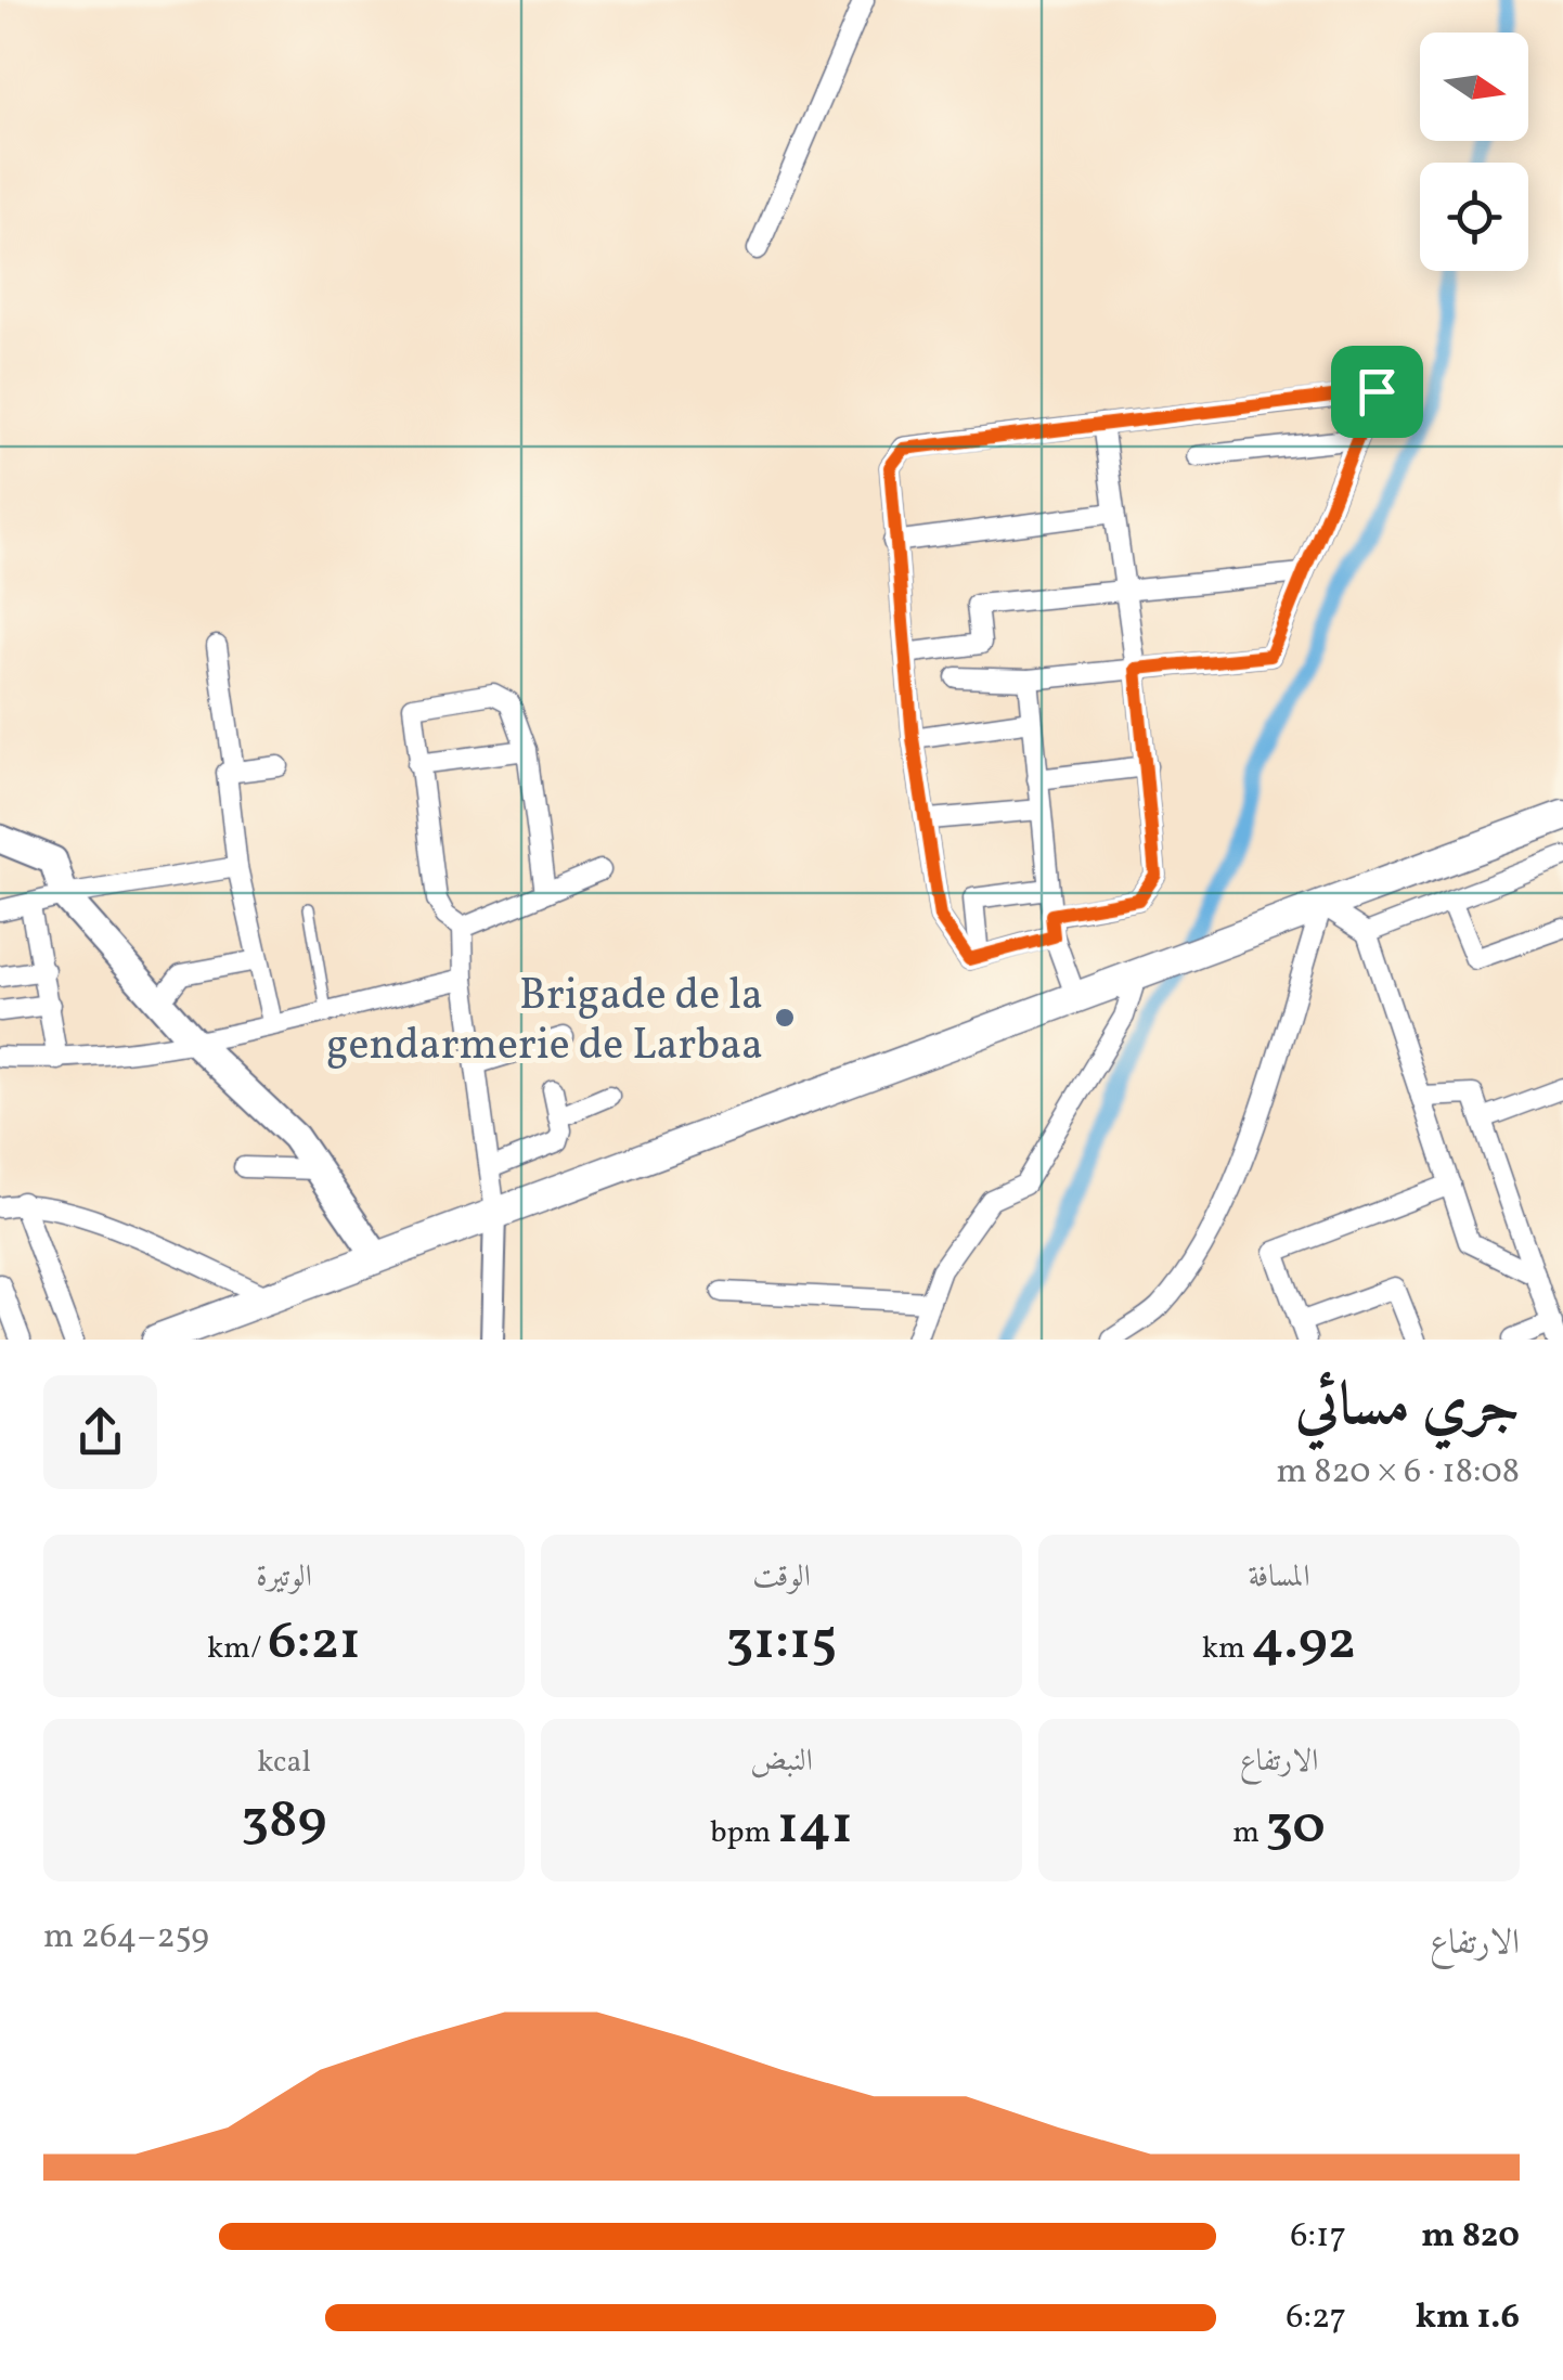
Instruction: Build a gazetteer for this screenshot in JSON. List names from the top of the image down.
{
  "places": ["Brigade de la gendarmerie de Larbaa"],
  "north": "right",
  "page": {
    "heading": ["جري مسائي", "18:08 · 6 × 820 m"],
    "stats": [
      ["المسافة", "4.92 km"],
      ["الوقت", "31:15"],
      ["الوتيرة", "6:21 /km"],
      ["الارتفاع", "30 m"],
      ["النبض", "141 bpm"],
      ["kcal", "389"]
    ],
    "chart": ["الارتفاع", "259–264 m"],
    "list": [
      {
        "name": "820 m",
        "note": "6:17"
      },
      {
        "name": "1.6 km",
        "note": "6:27"
      }
    ]
  }
}
